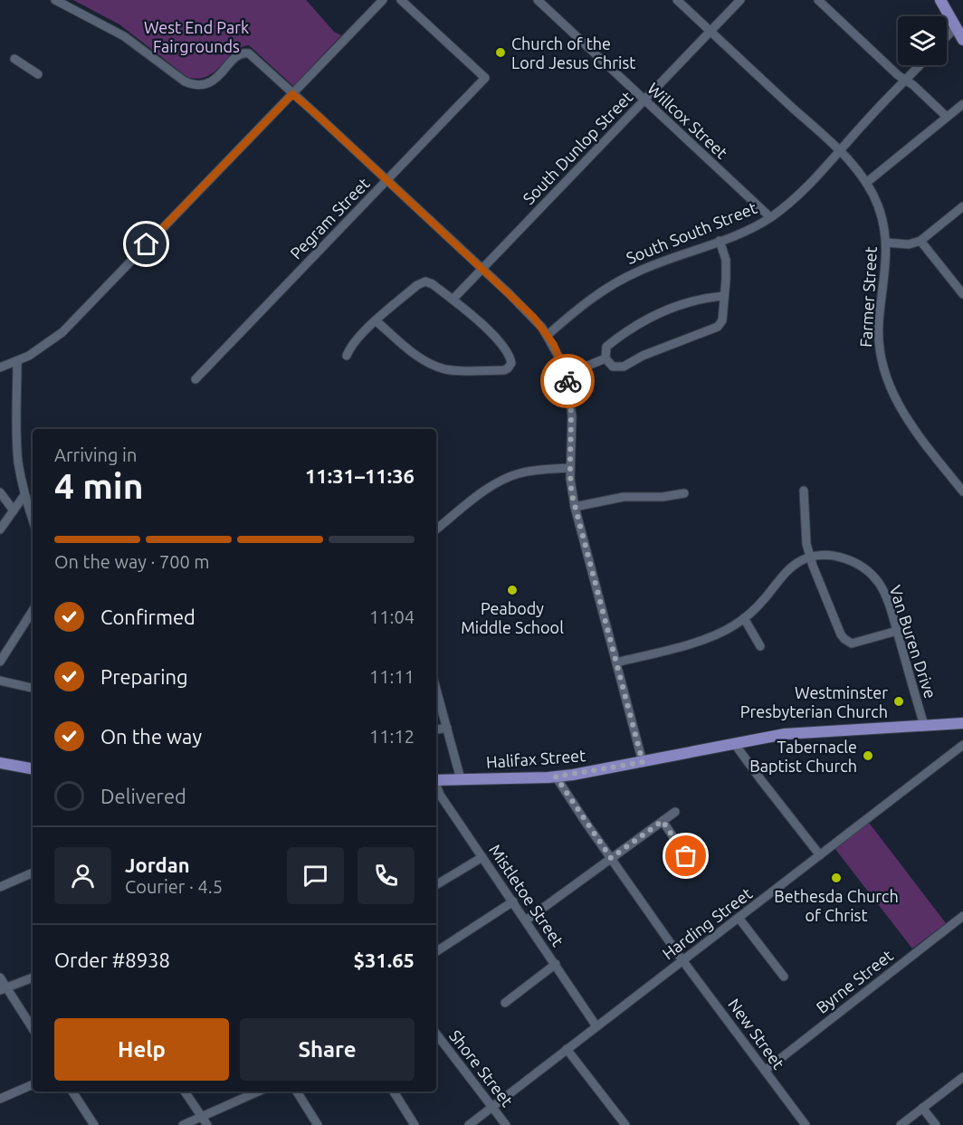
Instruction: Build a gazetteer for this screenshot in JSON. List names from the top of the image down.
{
  "streets": {
    "main road": ["Halifax Street"],
    "street": [
      "Willcox Street",
      "South Dunlop Street",
      "Pegram Street",
      "South South Street",
      "Farmer Street",
      "Van Buren Drive",
      "Mistletoe Street",
      "Harding Street",
      "Byrne Street",
      "New Street",
      "Shore Street"
    ]
  },
  "crossings": [
    ["Willcox Street", "South Dunlop Street"],
    ["Willcox Street", "South South Street"],
    ["South Dunlop Street", "Farmer Street"],
    ["South South Street", "Farmer Street"],
    ["Van Buren Drive", "Halifax Street"],
    ["Halifax Street", "New Street"],
    ["Mistletoe Street", "Harding Street"],
    ["Harding Street", "New Street"],
    ["Harding Street", "Shore Street"],
    ["Byrne Street", "New Street"]
  ],
  "parks": ["West End Park Fairgrounds"],
  "places": [
    "Church of the Lord Jesus Christ",
    "Peabody Middle School",
    "Westminster Presbyterian Church",
    "Tabernacle Baptist Church",
    "Bethesda Church of Christ"
  ],
  "page": {
    "heading": ["4 min", "Arriving in", "11:31–11:36"],
    "panel": [
      "Jordan",
      "Courier · 4.5",
      "Order #8938",
      "$31.65"
    ],
    "bar": "On the way · 700 m",
    "list": [
      ["Confirmed", "11:04"],
      ["Preparing", "11:11"],
      ["On the way", "11:12"],
      "Delivered"
    ],
    "buttons": ["Help", "Share"]
  }
}
